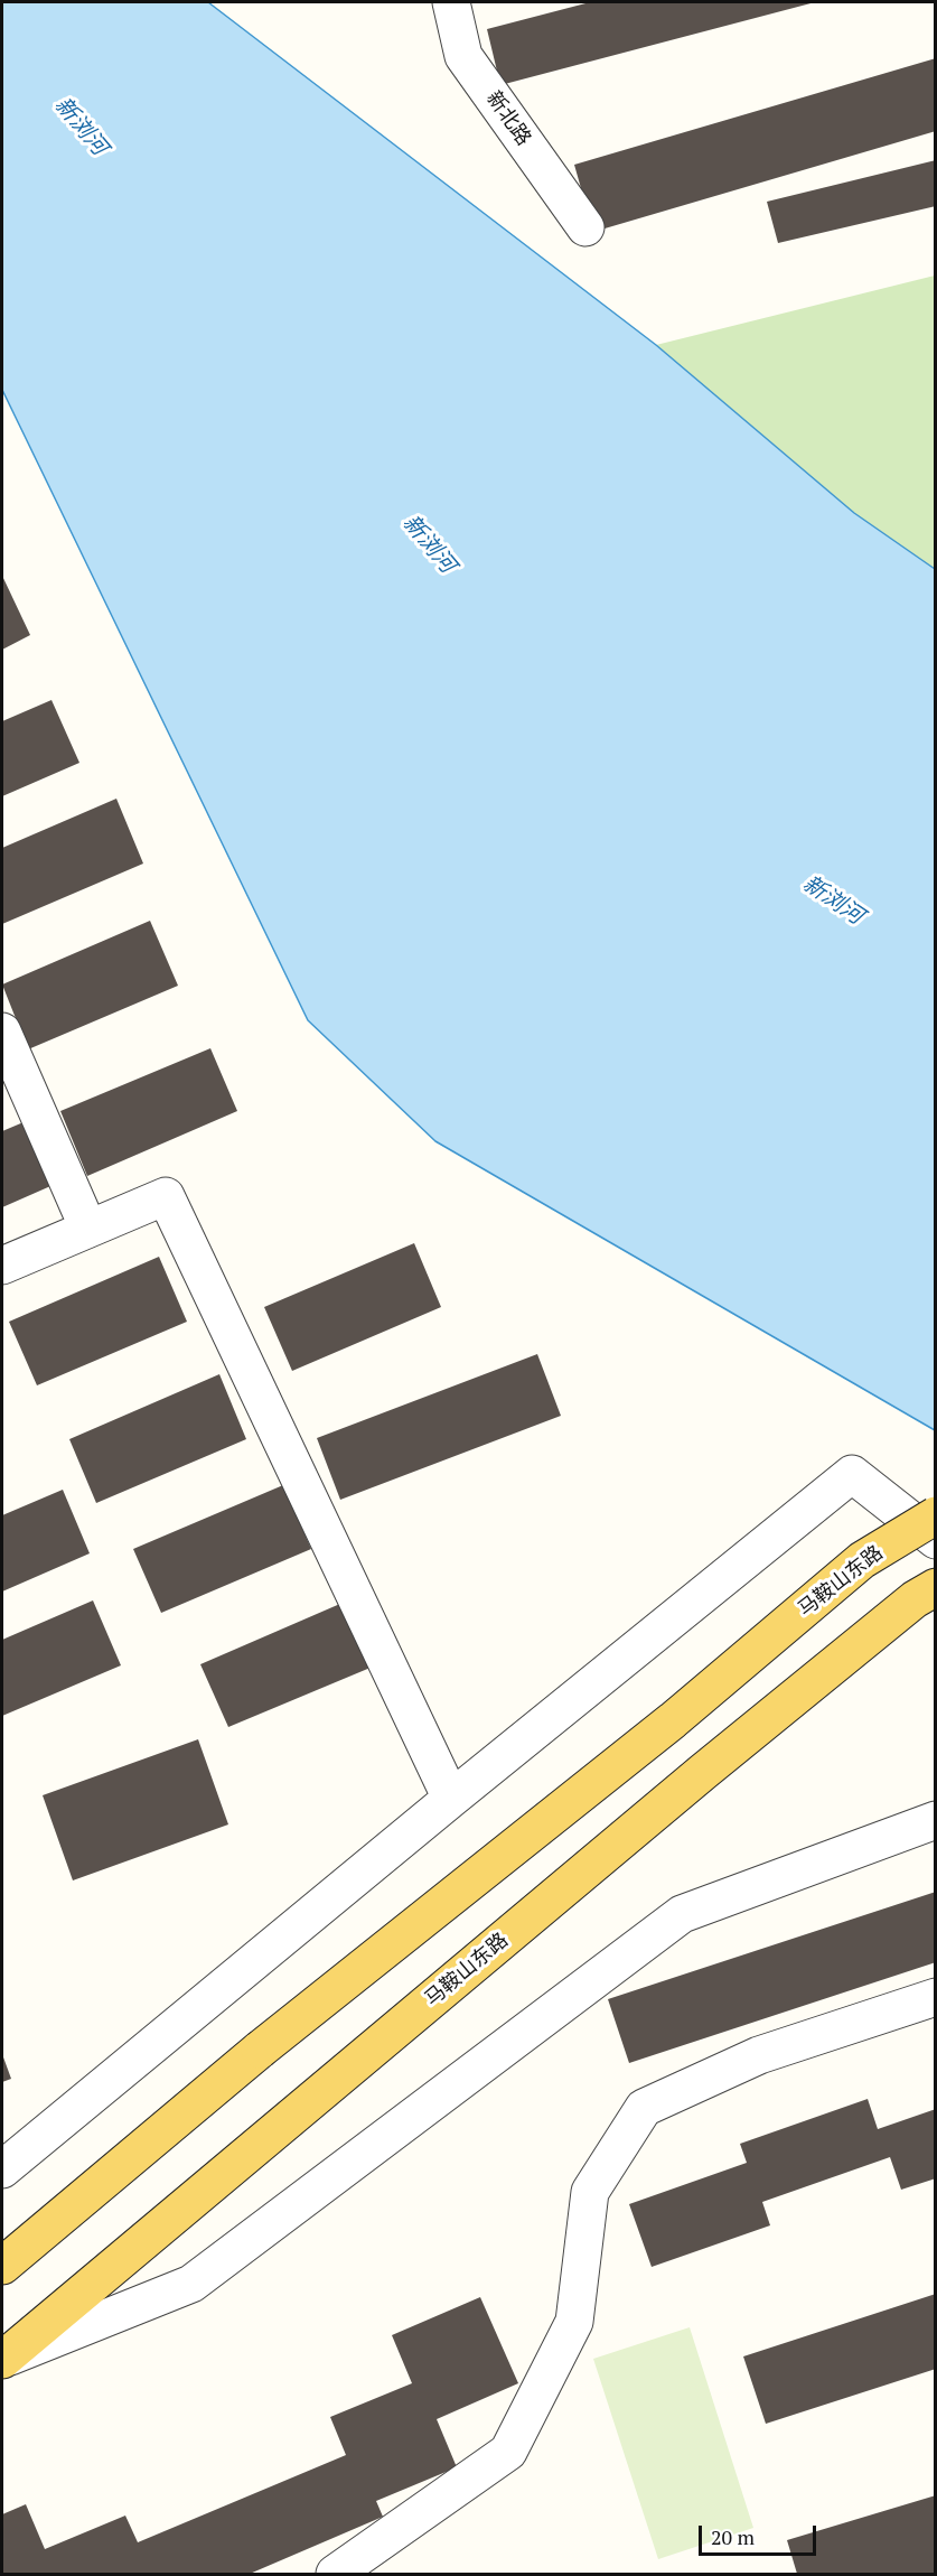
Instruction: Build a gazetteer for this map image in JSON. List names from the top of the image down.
{
  "streets": {
    "main road": ["马鞍山东路"],
    "street": ["新北路"]
  },
  "water": ["新浏河"],
  "scale_bar": "20 m"
}
